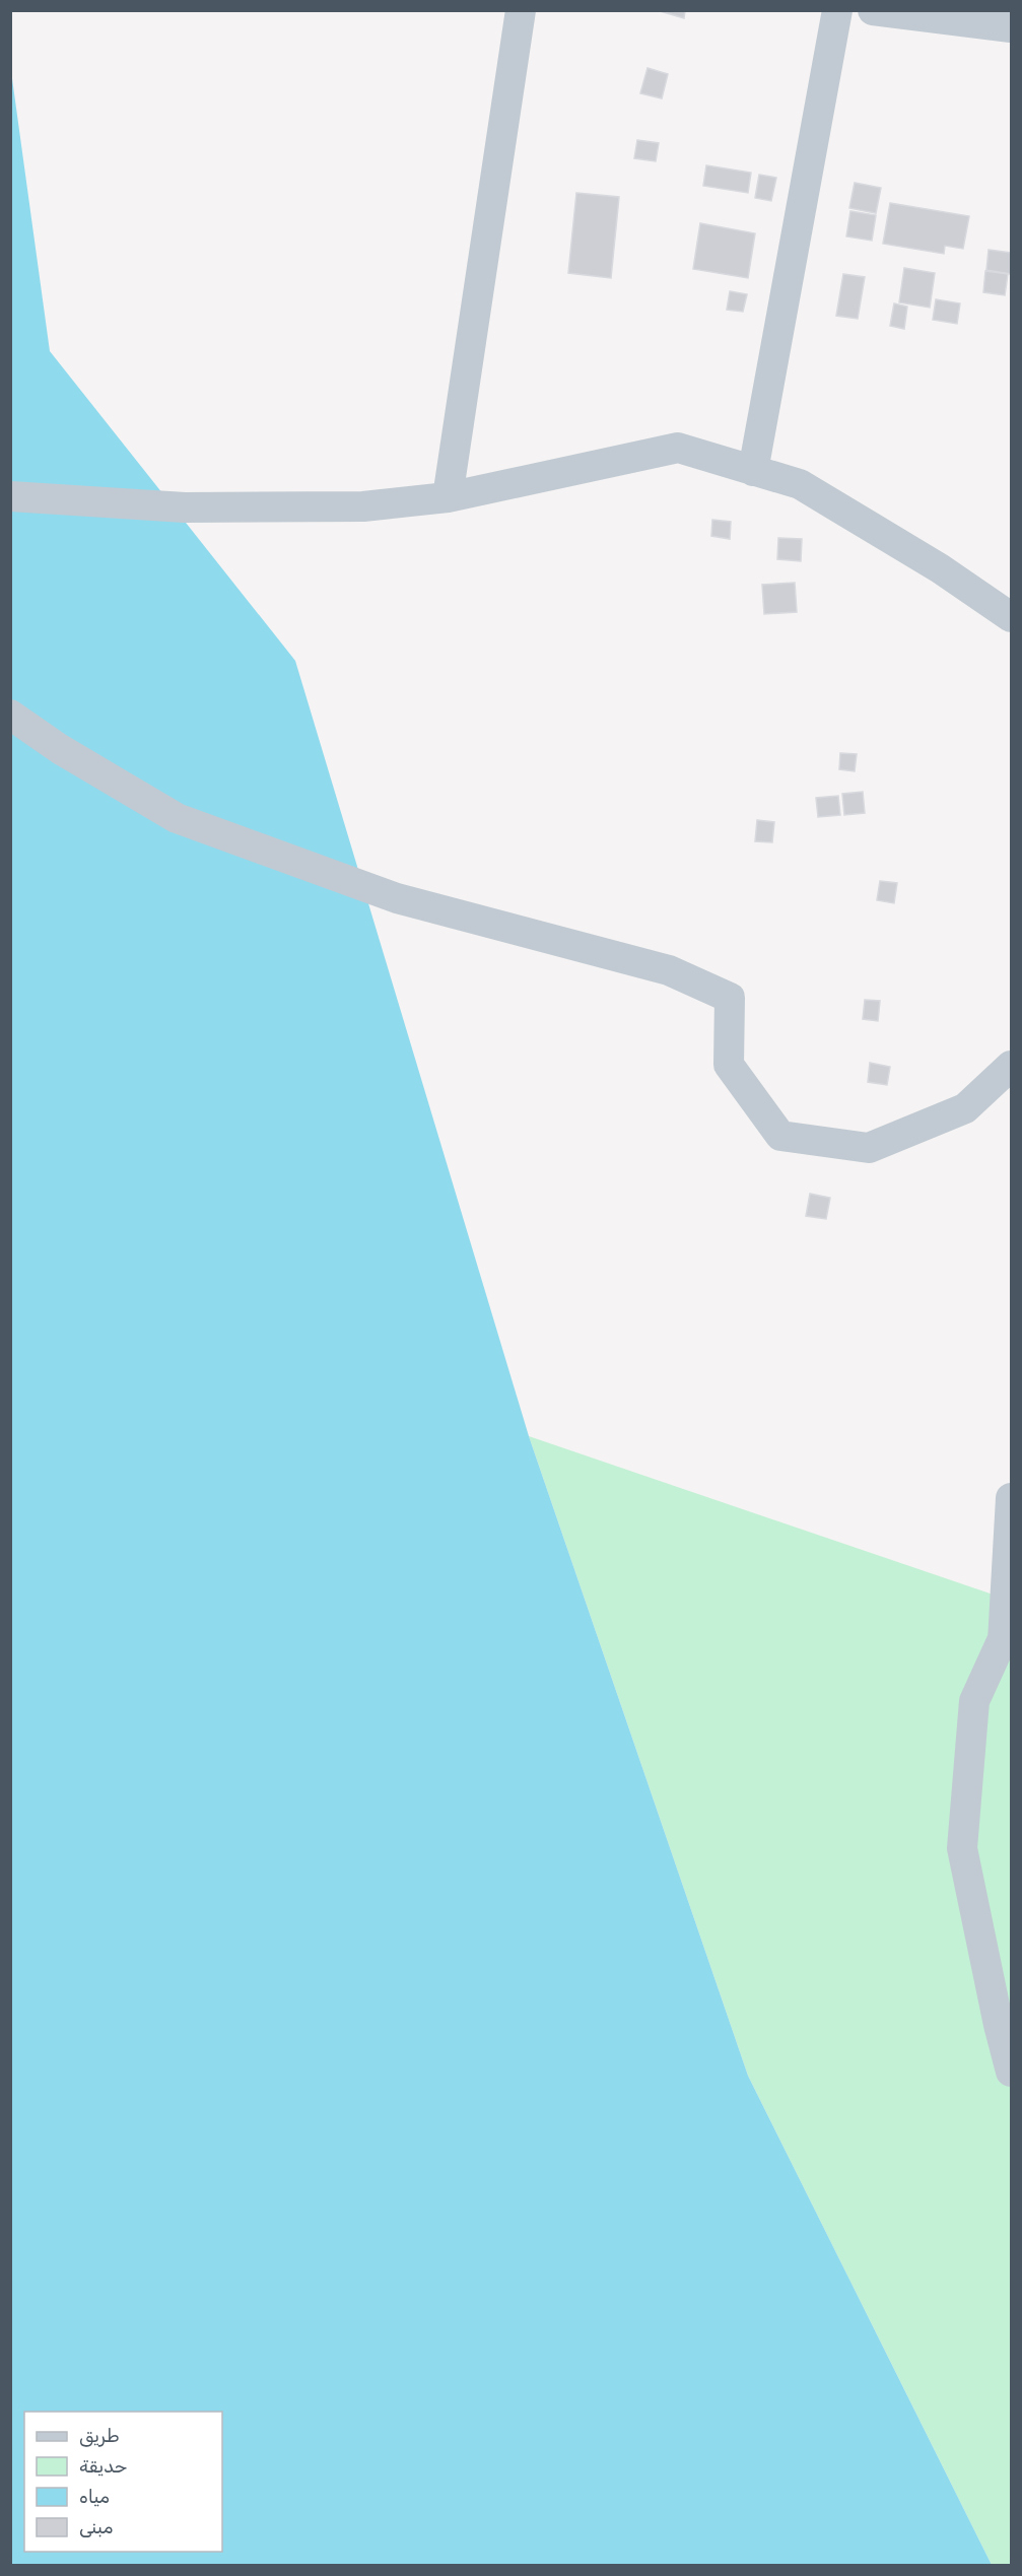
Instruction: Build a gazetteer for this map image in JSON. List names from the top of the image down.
{
  "legend": [
    "طريق",
    "حديقة",
    "مياه",
    "مبنى"
  ]
}
